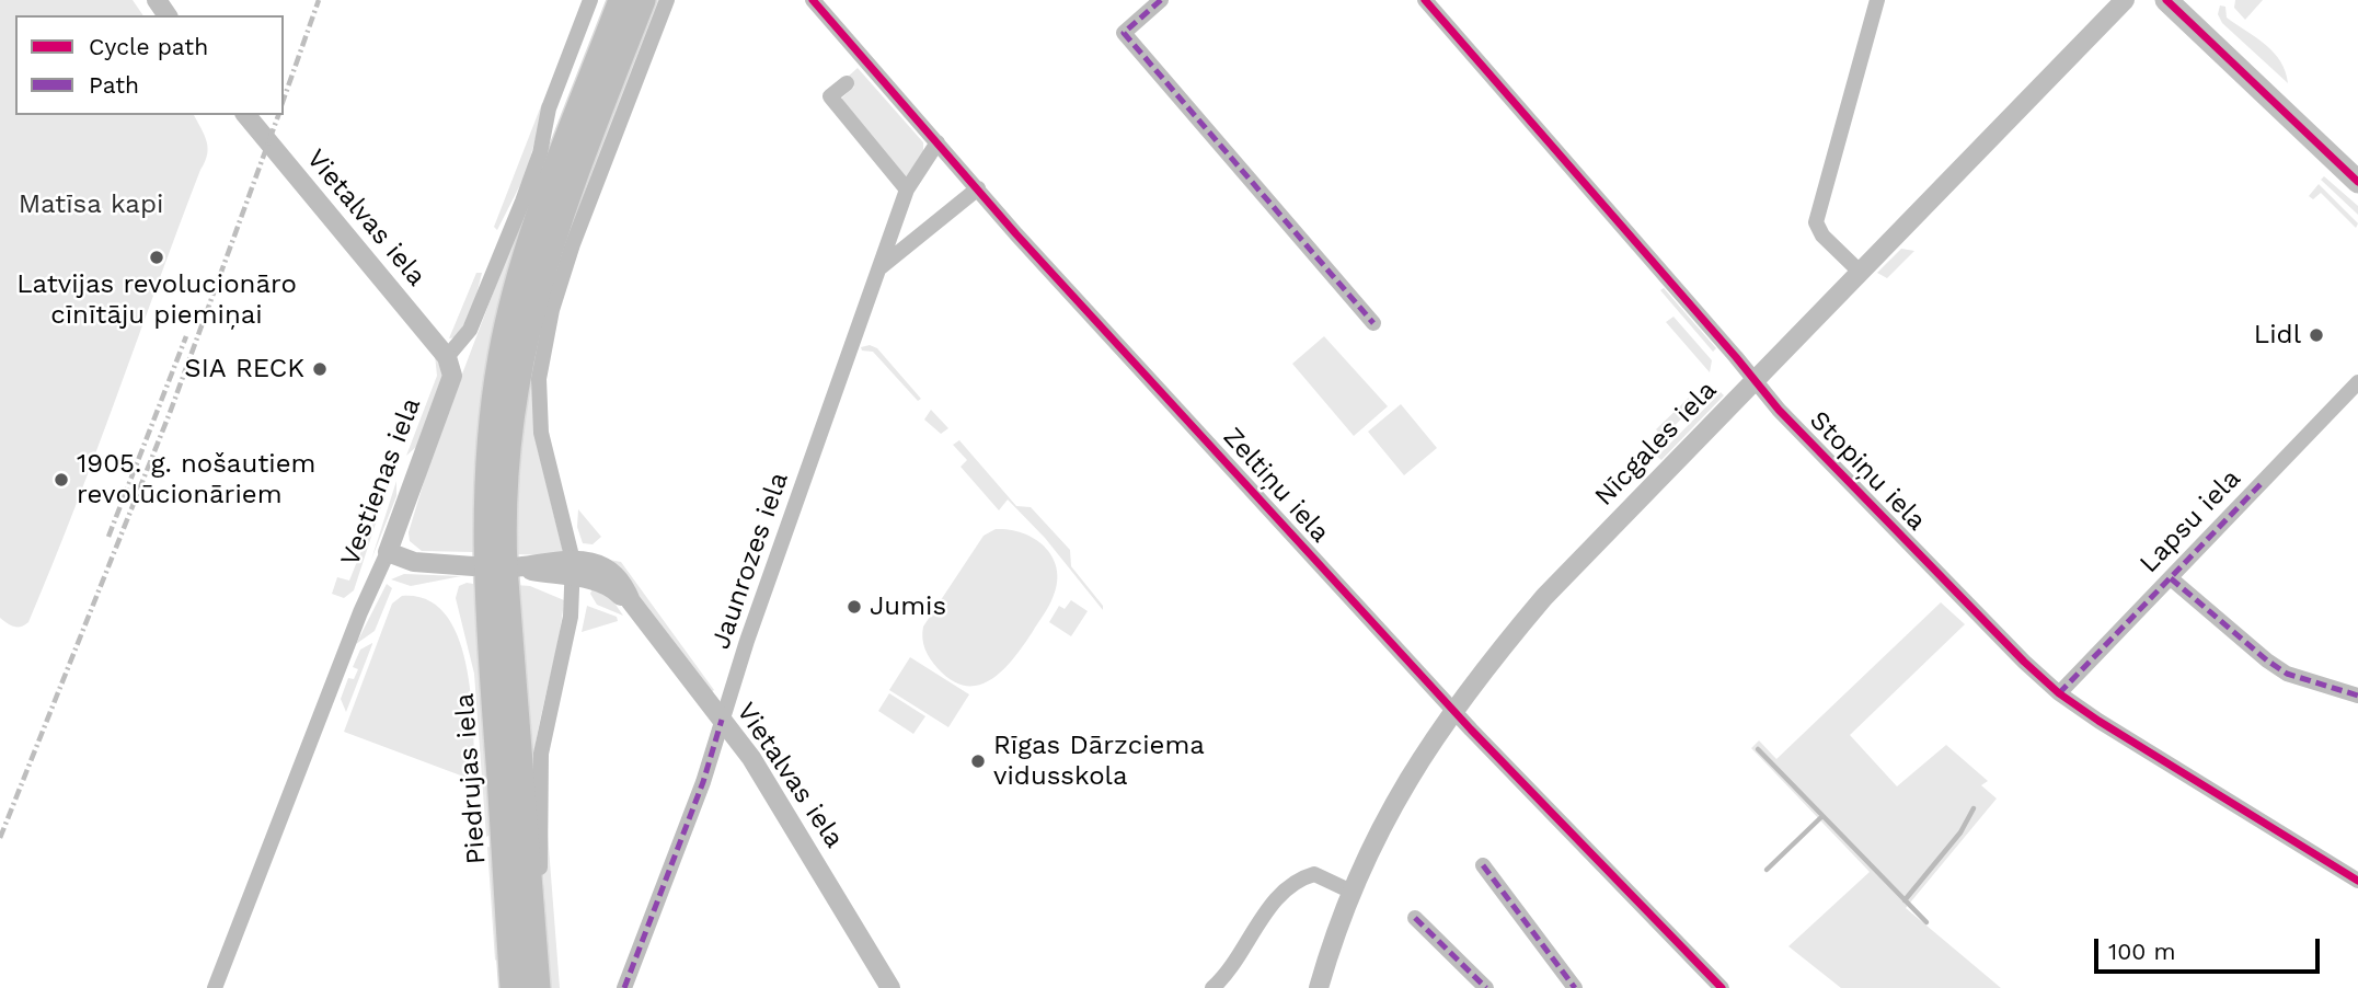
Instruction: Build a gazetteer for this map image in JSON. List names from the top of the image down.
{
  "streets": {
    "main road": ["Piedrujas iela"],
    "street": [
      "Vietalvas iela",
      "Nīcgales iela",
      "Stopiņu iela",
      "Vestienas iela",
      "Zeltiņu iela",
      "Lapsu iela",
      "Jaunrozes iela"
    ]
  },
  "crossings": [
    ["Vietalvas iela", "Vestienas iela"],
    ["Vietalvas iela", "Jaunrozes iela"],
    ["Nīcgales iela", "Stopiņu iela"],
    ["Nīcgales iela", "Zeltiņu iela"],
    ["Stopiņu iela", "Lapsu iela"],
    ["Zeltiņu iela", "Jaunrozes iela"]
  ],
  "parks": ["Matīsa kapi"],
  "places": [
    "Latvijas revolucionāro cīnītāju piemiņai",
    "Lidl",
    "SIA RECK",
    "1905. g. nošautiem revolūcionāriem",
    "Jumis",
    "Rīgas Dārzciema vidusskola"
  ],
  "legend": ["Cycle path", "Path"],
  "scale_bar": "100 m"
}
